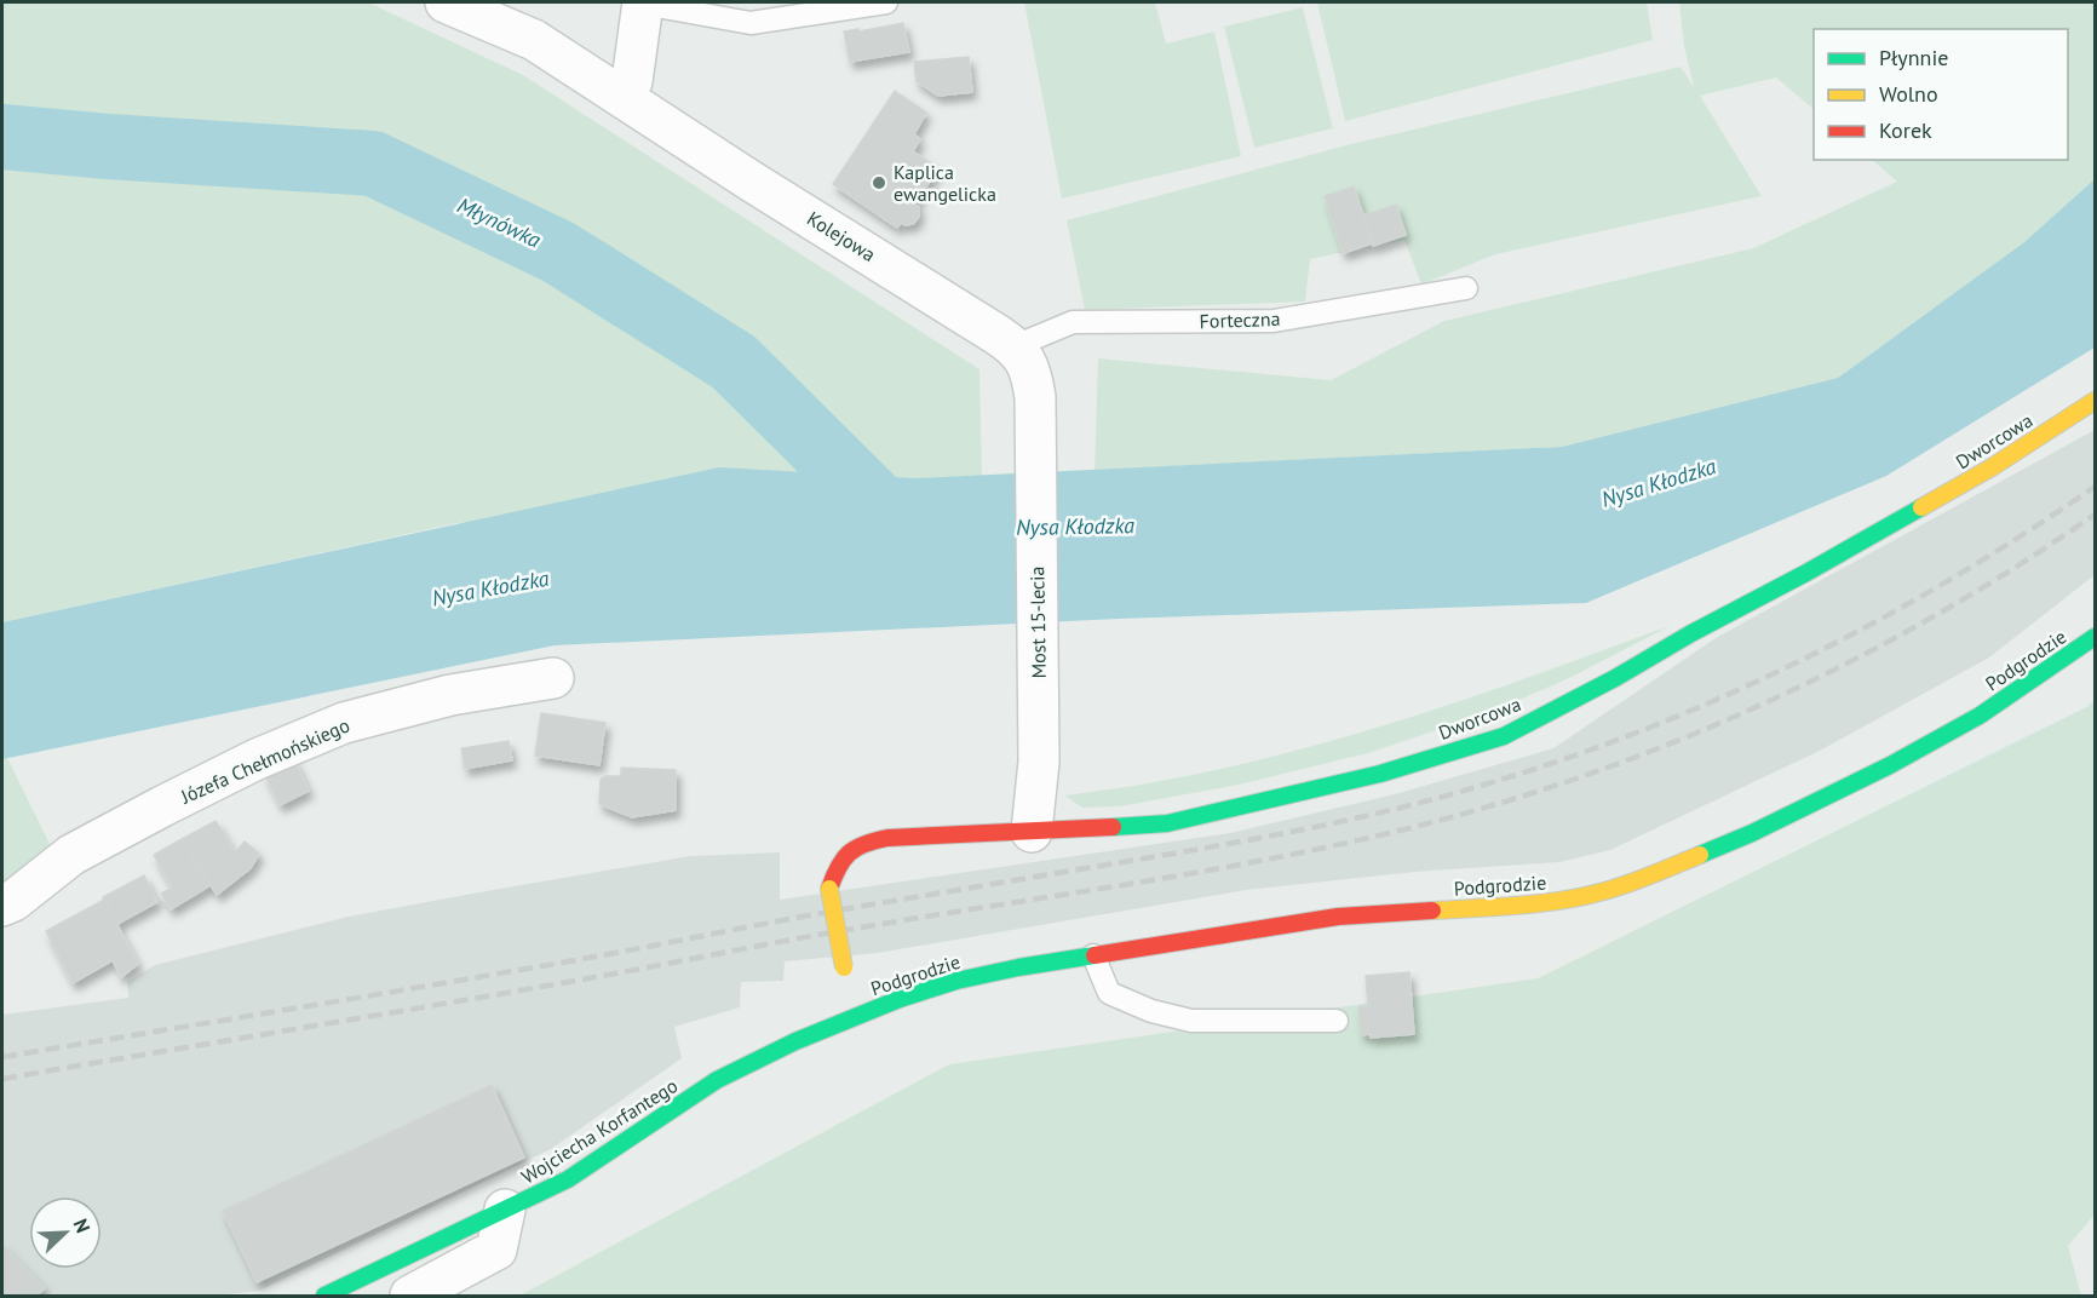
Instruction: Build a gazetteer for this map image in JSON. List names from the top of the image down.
{
  "streets": {
    "main road": ["Dworcowa", "Podgrodzie", "Wojciecha Korfantego"],
    "street": ["Kolejowa", "Most 15-lecia", "Józefa Chełmońskiego"],
    "lane": ["Forteczna"]
  },
  "crossings": [
    ["Kolejowa", "Forteczna"],
    ["Kolejowa", "Most 15-lecia"],
    ["Dworcowa", "Most 15-lecia"],
    ["Podgrodzie", "Wojciecha Korfantego"]
  ],
  "water": ["Młynówka", "Nysa Kłodzka"],
  "places": ["Kaplica ewangelicka"],
  "legend": ["Płynnie", "Wolno", "Korek"],
  "north": "top right"
}
